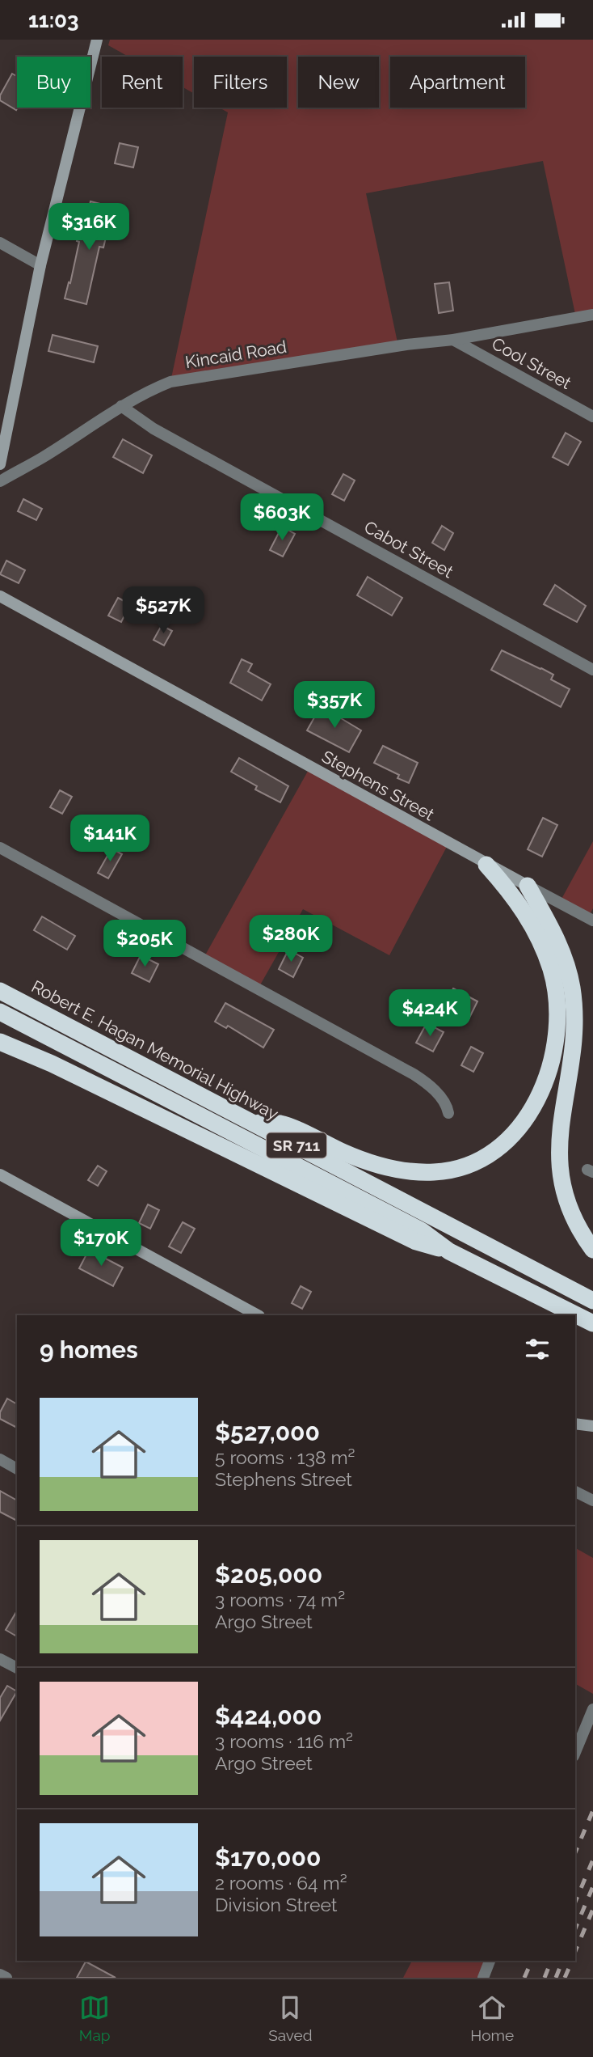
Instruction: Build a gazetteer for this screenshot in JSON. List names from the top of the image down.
{
  "streets": {
    "highway": ["Robert E. Hagan Memorial Highway", "SR 711"],
    "street": [
      "Kincaid Road",
      "Cool Street",
      "Cabot Street",
      "Stephens Street"
    ]
  },
  "crossings": [
    ["Kincaid Road", "Cool Street"],
    ["Kincaid Road", "Cabot Street"]
  ],
  "page": {
    "status": "11:03",
    "chip": [
      "Buy",
      "Rent",
      "Filters",
      "New",
      "Apartment"
    ],
    "price": [
      "$316K",
      "$603K",
      "$527K",
      "$357K",
      "$141K",
      "$280K",
      "$205K",
      "$424K",
      "$170K"
    ],
    "heading": "9 homes",
    "list": [
      {
        "name": "$527,000",
        "note": "5 rooms · 138 m² · Stephens Street"
      },
      {
        "name": "$205,000",
        "note": "3 rooms · 74 m² · Argo Street"
      },
      {
        "name": "$424,000",
        "note": "3 rooms · 116 m² · Argo Street"
      },
      {
        "name": "$170,000",
        "note": "2 rooms · 64 m² · Division Street"
      }
    ],
    "tabs": ["Map", "Saved", "Home"]
  }
}
